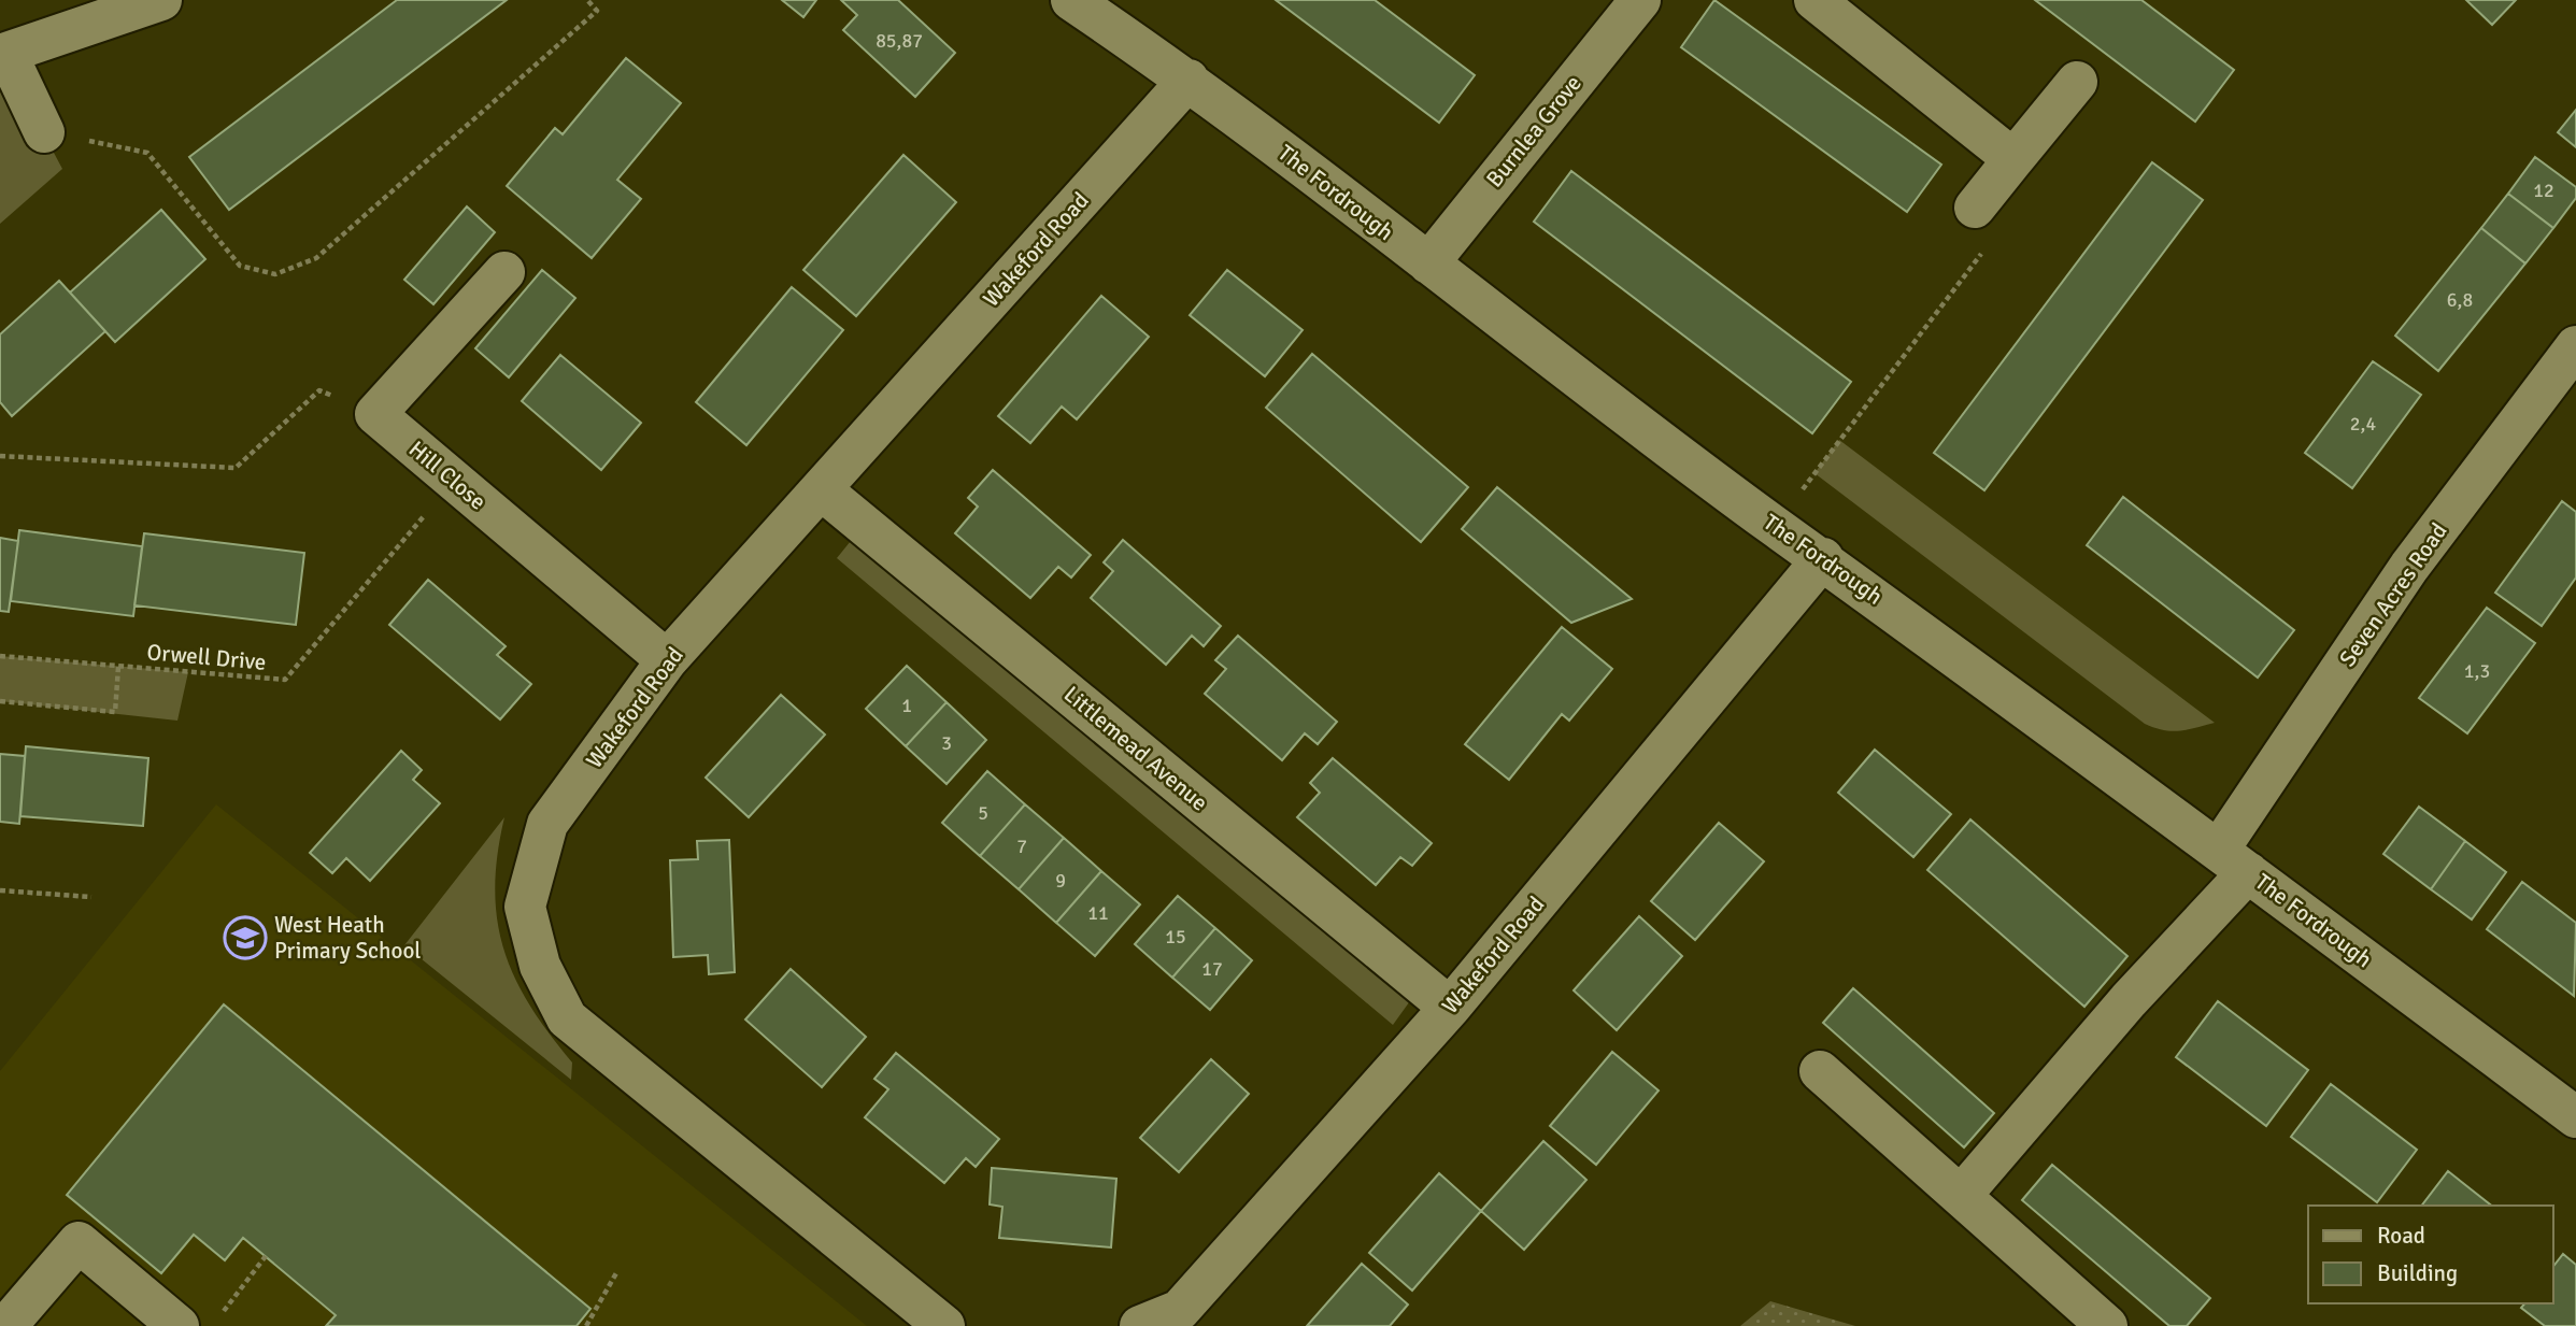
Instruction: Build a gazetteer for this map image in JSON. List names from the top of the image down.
{
  "streets": {
    "street": [
      "Burnlea Grove",
      "The Fordrough",
      "Wakeford Road",
      "Hill Close",
      "Seven Acres Road",
      "Littlemead Avenue"
    ],
    "path": ["Orwell Drive"]
  },
  "crossings": [
    ["Burnlea Grove", "The Fordrough"],
    ["The Fordrough", "Wakeford Road"],
    ["The Fordrough", "Seven Acres Road"],
    ["Wakeford Road", "Hill Close"],
    ["Wakeford Road", "Littlemead Avenue"],
    ["Hill Close", "Orwell Drive"]
  ],
  "places": {
    "school or university": ["West Heath Primary School"]
  },
  "house_numbers": [
    "85,87",
    "12",
    "6,8",
    "2,4",
    "1,3",
    "1",
    "3",
    "5",
    "7",
    "9",
    "11",
    "15",
    "17"
  ],
  "legend": ["Road", "Building"]
}
